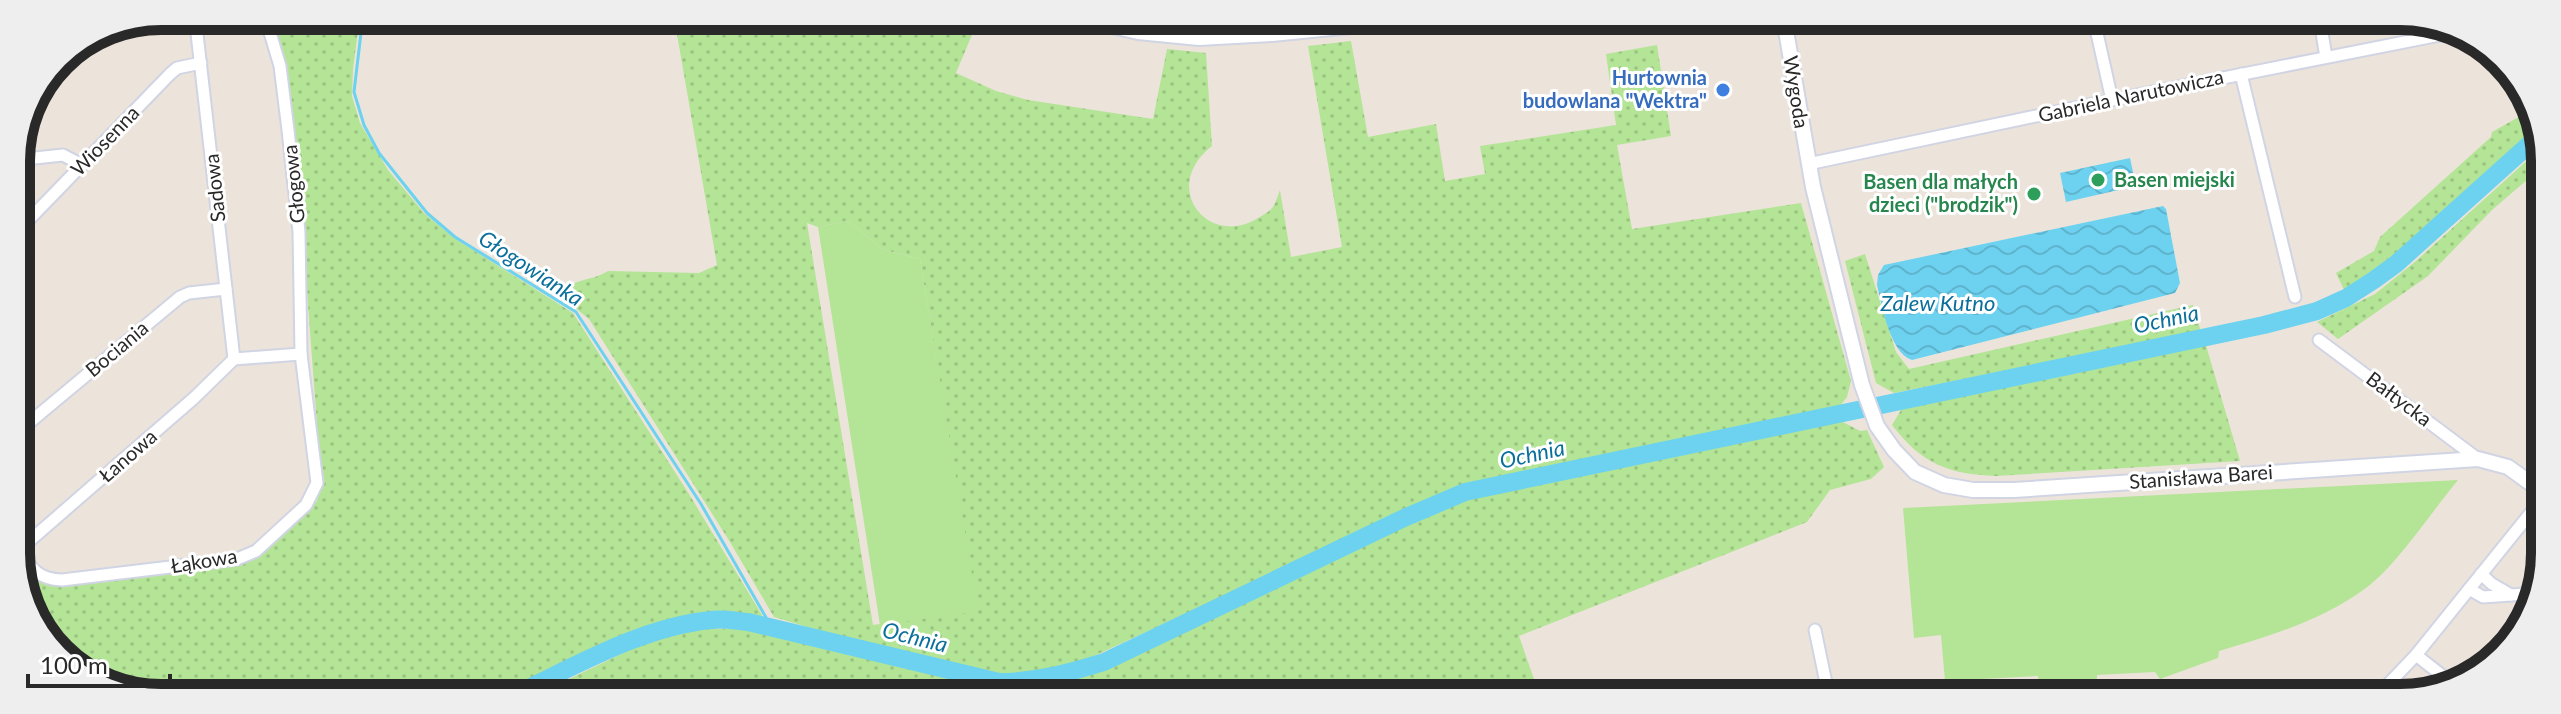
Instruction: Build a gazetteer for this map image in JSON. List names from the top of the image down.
{
  "streets": {
    "street": [
      "Wygoda",
      "Gabriela Narutowicza",
      "Wiosenna",
      "Głogowa",
      "Sadowa",
      "Bociania",
      "Bałtycka",
      "Łanowa",
      "Stanisława Barei",
      "Łąkowa"
    ]
  },
  "crossings": [
    ["Wygoda", "Gabriela Narutowicza"],
    ["Wygoda", "Stanisława Barei"],
    ["Gabriela Narutowicza", "Stanisława Barei"],
    ["Wiosenna", "Sadowa"],
    ["Głogowa", "Łąkowa"],
    ["Sadowa", "Bociania"],
    ["Sadowa", "Łanowa"],
    ["Bałtycka", "Stanisława Barei"]
  ],
  "water": ["Głogowianka", "Zalew Kutno", "Ochnia"],
  "places": ["Hurtownia budowlana \"Wektra\"", "Basen miejski", "Basen dla małych dzieci (\"brodzik\")"],
  "scale_bar": "100 m"
}
